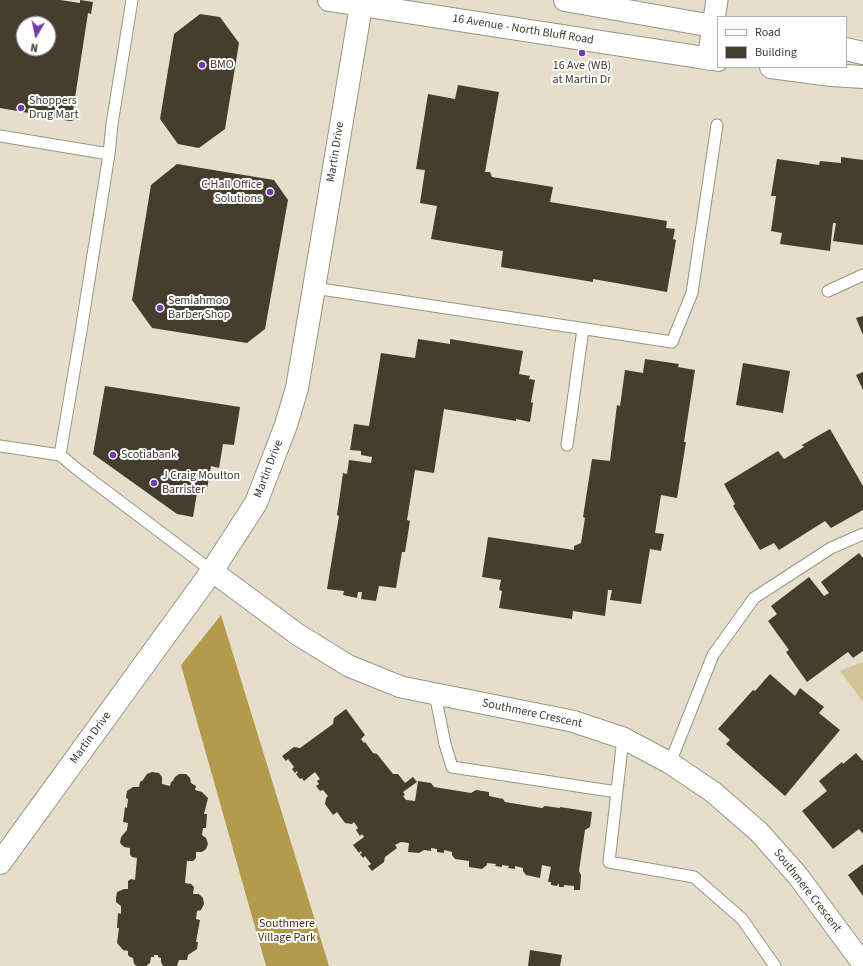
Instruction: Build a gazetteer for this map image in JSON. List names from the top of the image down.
{
  "streets": {
    "street": ["16 Avenue - North Bluff Road", "Martin Drive", "Southmere Crescent"]
  },
  "crossings": [
    ["16 Avenue - North Bluff Road", "Martin Drive"],
    ["Martin Drive", "Southmere Crescent"]
  ],
  "parks": ["Southmere Village Park"],
  "places": [
    "16 Ave (WB) at Martin Dr",
    "BMO",
    "Shoppers Drug Mart",
    "C Hall Office Solutions",
    "Semiahmoo Barber Shop",
    "Scotiabank",
    "J Craig Moulton Barrister"
  ],
  "legend": ["Road", "Building"],
  "north": "bottom"
}
